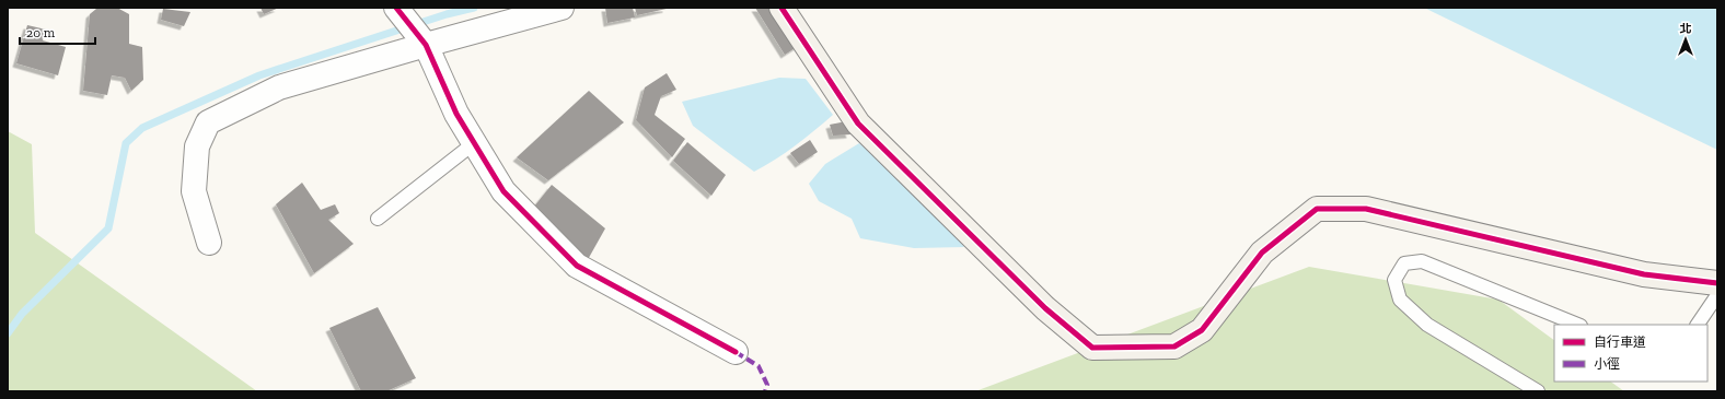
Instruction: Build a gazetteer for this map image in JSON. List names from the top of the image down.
{
  "legend": ["自行車道", "小徑"],
  "scale_bar": "20 m",
  "north": "top"
}
